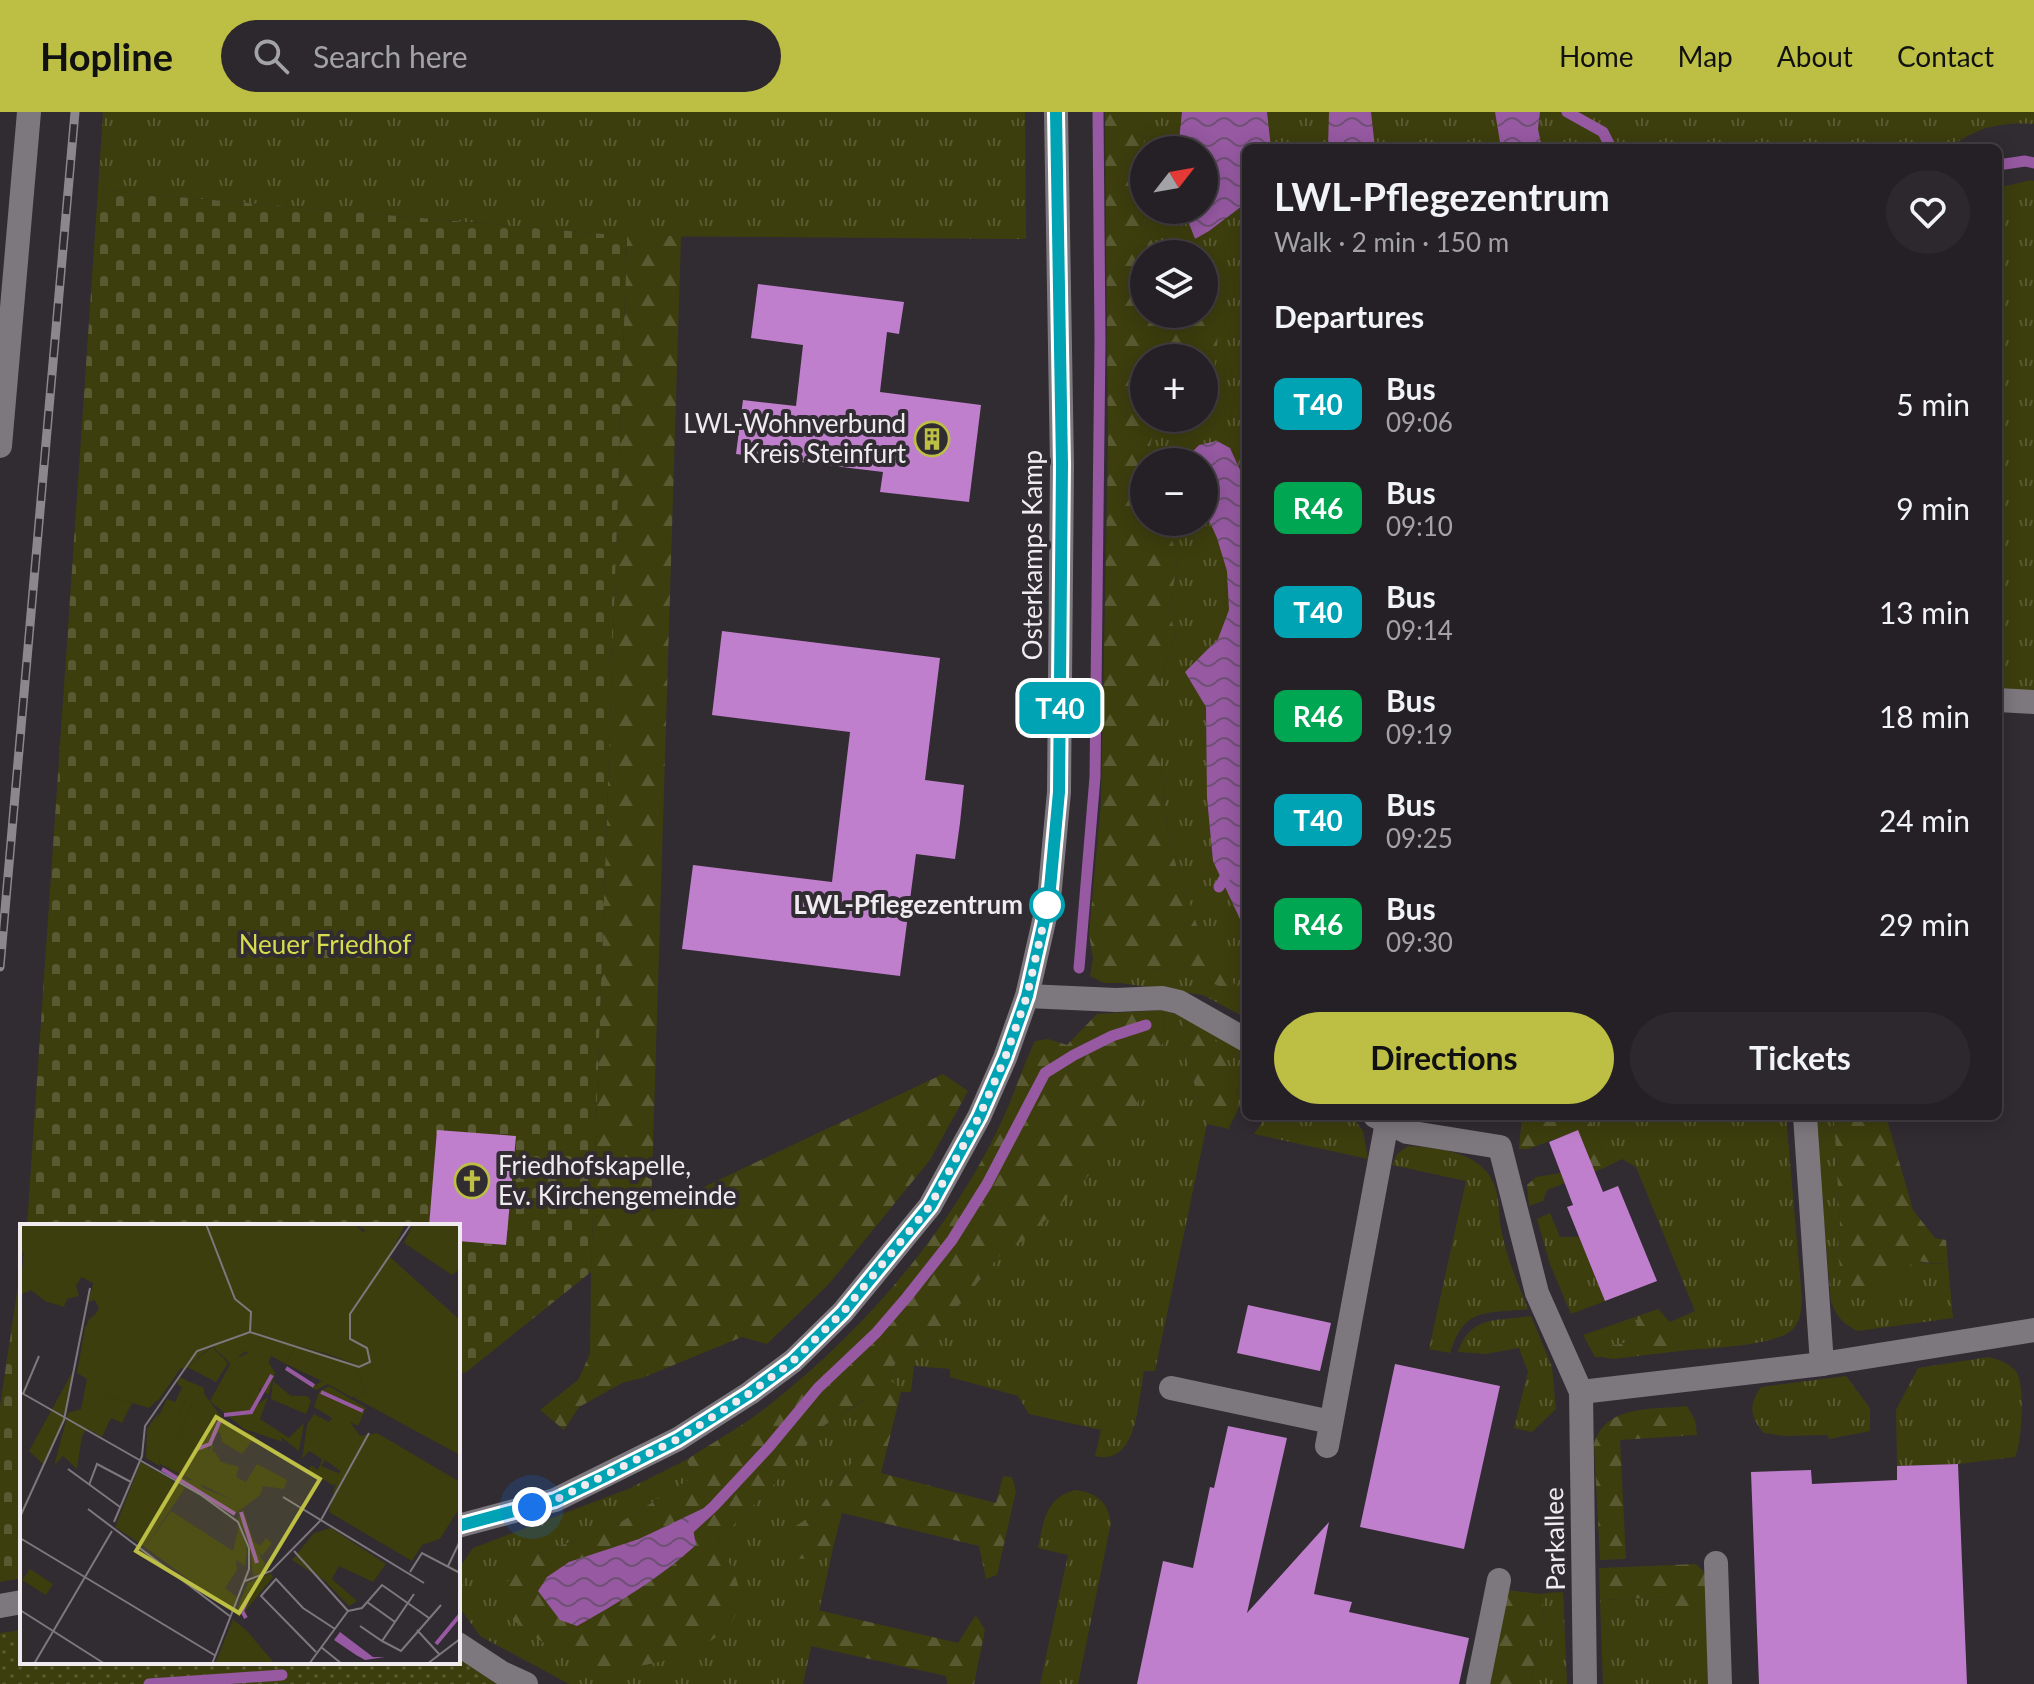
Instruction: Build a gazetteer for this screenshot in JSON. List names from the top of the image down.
{
  "streets": {
    "street": ["Osterkamps Kamp", "Parkallee"]
  },
  "parks": ["Neuer Friedhof"],
  "places": {
    "building": ["LWL-Wohnverbund Kreis Steinfurt"],
    "other": ["LWL-Pflegezentrum"],
    "church": ["Friedhofskapelle, Ev. Kirchengemeinde"]
  },
  "lines": ["bus line T40"],
  "north": "top right",
  "page": {
    "header": "Hopline",
    "search": "Search here",
    "nav": [
      "Home",
      "Map",
      "About",
      "Contact"
    ],
    "on_map": "T40",
    "map_buttons": ["+", "−"],
    "heading": [
      ["LWL-Pflegezentrum", "Walk · 2 min · 150 m"],
      "Departures"
    ],
    "list": [
      {
        "mark": "T40",
        "name": "Bus",
        "note": "09:06",
        "value": "5 min"
      },
      {
        "mark": "R46",
        "name": "Bus",
        "note": "09:10",
        "value": "9 min"
      },
      {
        "mark": "T40",
        "name": "Bus",
        "note": "09:14",
        "value": "13 min"
      },
      {
        "mark": "R46",
        "name": "Bus",
        "note": "09:19",
        "value": "18 min"
      },
      {
        "mark": "T40",
        "name": "Bus",
        "note": "09:25",
        "value": "24 min"
      },
      {
        "mark": "R46",
        "name": "Bus",
        "note": "09:30",
        "value": "29 min"
      }
    ],
    "buttons": ["Directions", "Tickets"]
  }
}
